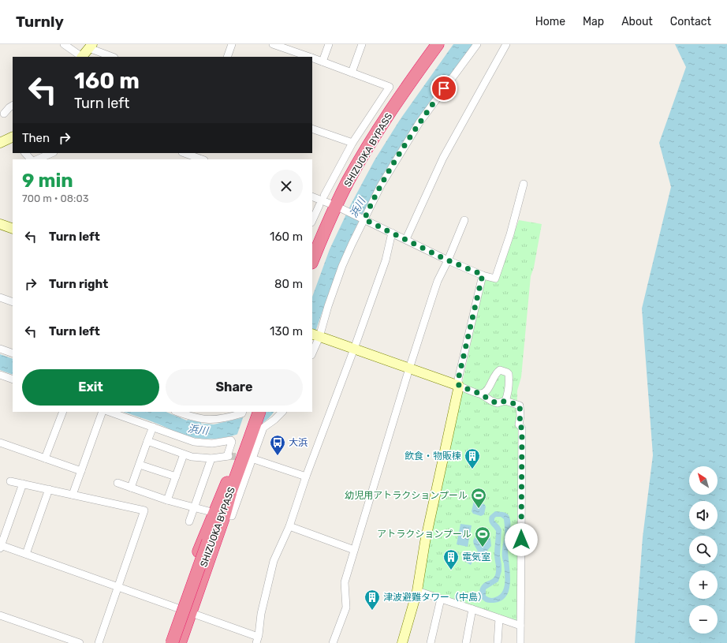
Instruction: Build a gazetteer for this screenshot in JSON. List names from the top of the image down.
{
  "streets": {
    "highway": ["SHIZUOKA BYPASS"]
  },
  "water": ["浜川"],
  "places": {
    "bus stop": ["大浜"],
    "building": ["飲食・物販棟", "電気室", "津波避難タワー（中島）"],
    "sports": ["幼児用アトラクションプール", "アトラクションプール"]
  },
  "north": "top left",
  "page": {
    "header": "Turnly",
    "nav": [
      "Home",
      "Map",
      "About",
      "Contact"
    ],
    "turn": ["160 m", "Turn left"],
    "then": "Then",
    "heading": ["9 min", "700 m · 08:03"],
    "list": [
      {
        "name": "Turn left",
        "value": "160 m"
      },
      {
        "name": "Turn right",
        "value": "80 m"
      },
      {
        "name": "Turn left",
        "value": "130 m"
      }
    ],
    "buttons": ["Exit", "Share"],
    "map_buttons": ["+", "−"]
  }
}
